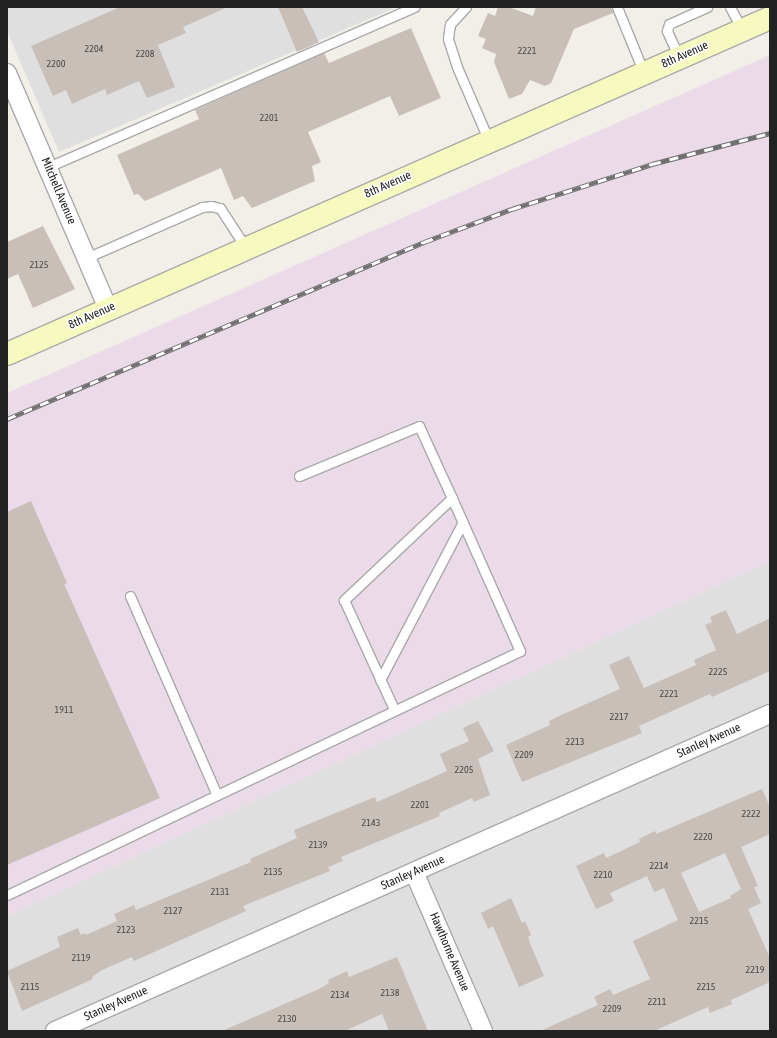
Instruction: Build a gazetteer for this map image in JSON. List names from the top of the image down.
{
  "streets": {
    "main road": ["8th Avenue"],
    "street": ["Mitchell Avenue", "Stanley Avenue", "Hawthorne Avenue"]
  },
  "crossings": [
    ["8th Avenue", "Mitchell Avenue"],
    ["Stanley Avenue", "Hawthorne Avenue"]
  ],
  "house_numbers": [
    "2204",
    "2221",
    "2208",
    "2200",
    "2201",
    "2125",
    "2225",
    "2221",
    "1911",
    "2217",
    "2213",
    "2209",
    "2205",
    "2201",
    "2222",
    "2143",
    "2220",
    "2139",
    "2214",
    "2135",
    "2210",
    "2131",
    "2127",
    "2215",
    "2123",
    "2119",
    "2219",
    "2115",
    "2215",
    "2138",
    "2134",
    "2211",
    "2209",
    "2130"
  ]
}
